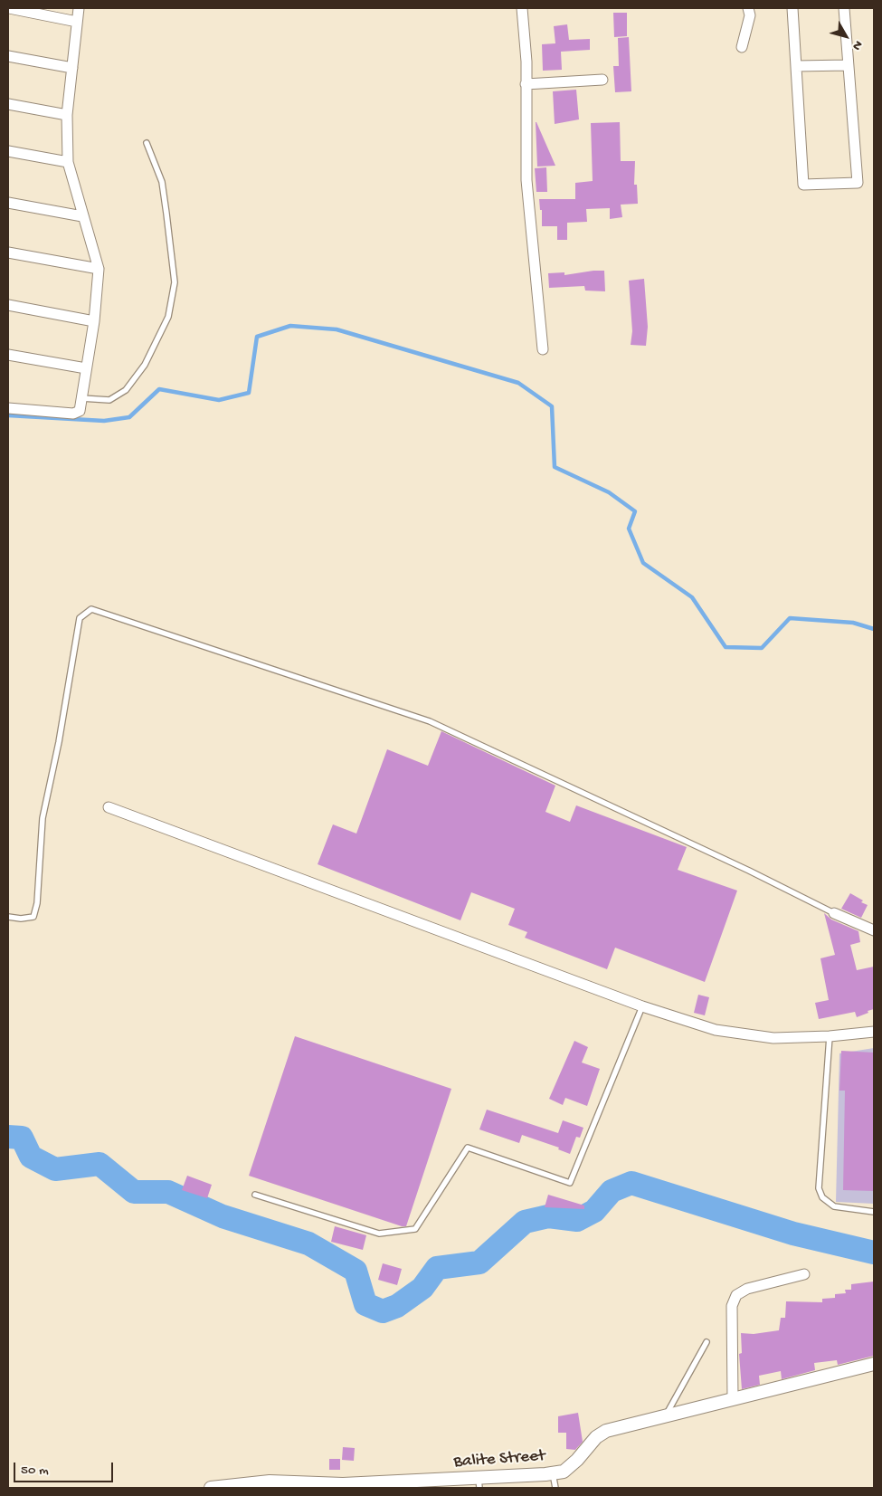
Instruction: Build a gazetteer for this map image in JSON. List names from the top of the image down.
{
  "streets": {
    "street": ["Balite Street"]
  },
  "scale_bar": "50 m",
  "north": "bottom right"
}
